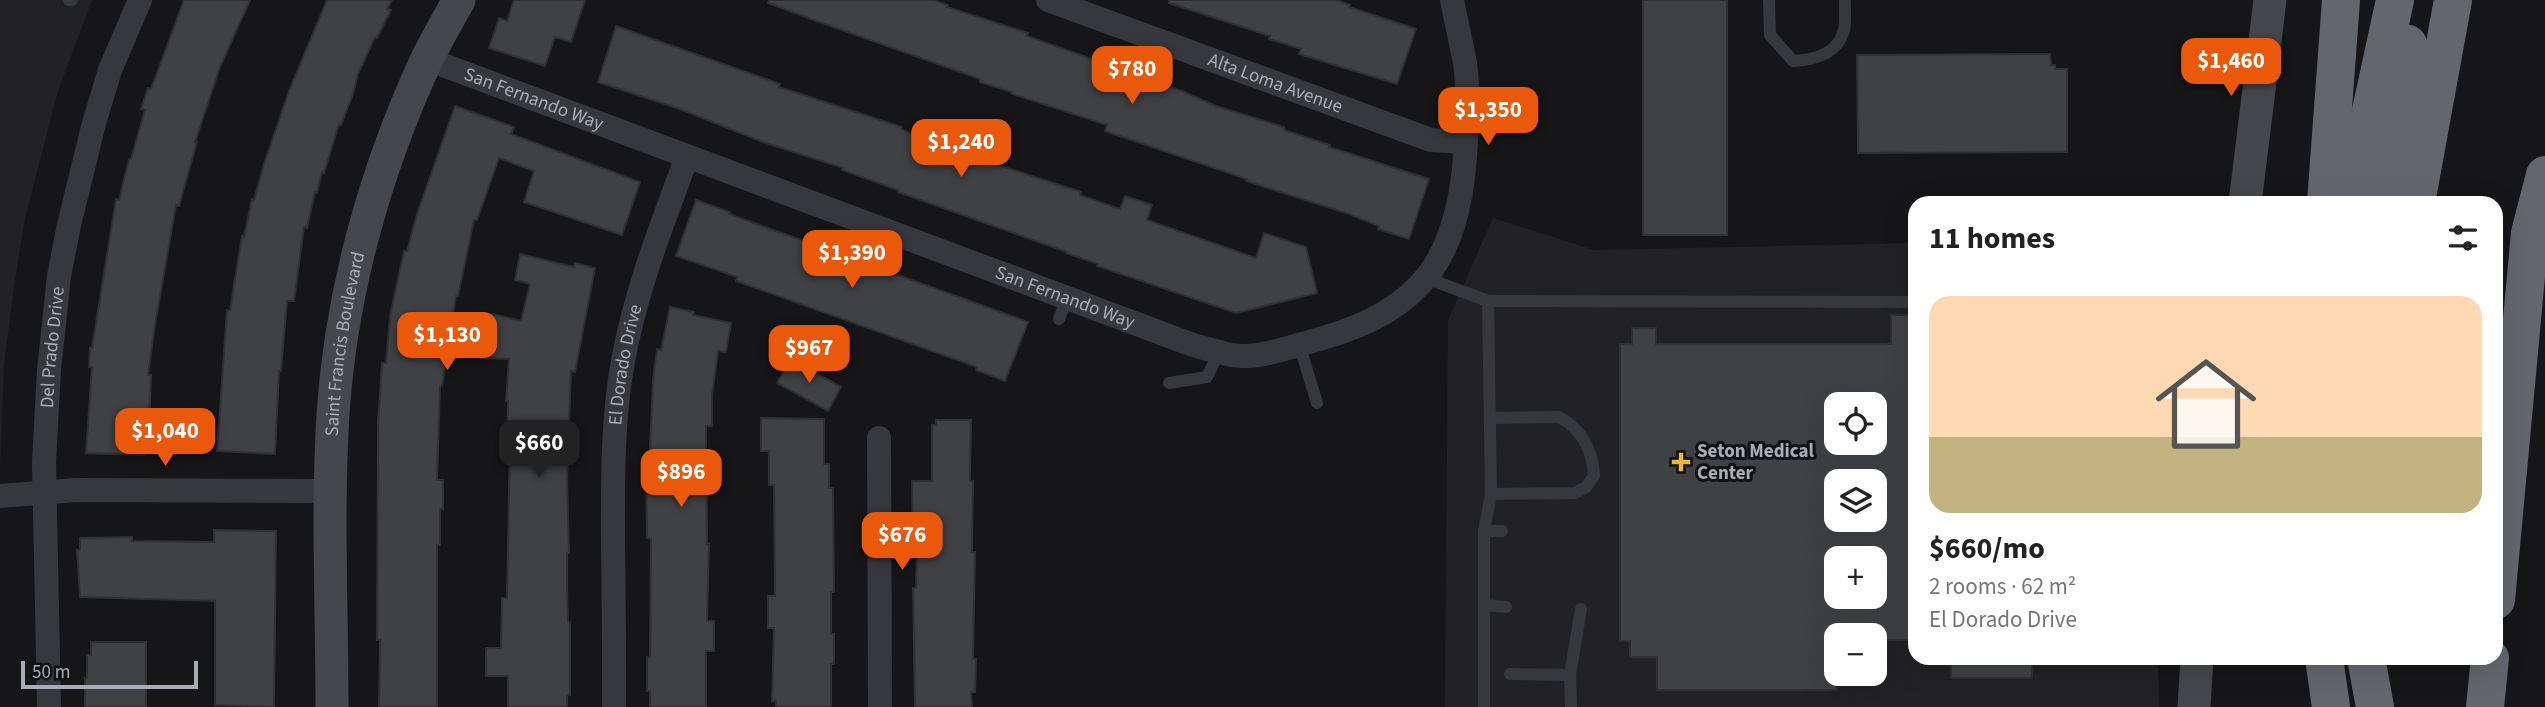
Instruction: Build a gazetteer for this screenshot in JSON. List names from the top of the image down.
{
  "streets": {
    "street": [
      "Alta Loma Avenue",
      "San Fernando Way",
      "Saint Francis Boulevard",
      "Del Prado Drive",
      "El Dorado Drive"
    ]
  },
  "crossings": [
    ["Alta Loma Avenue", "San Fernando Way"],
    ["San Fernando Way", "Saint Francis Boulevard"],
    ["San Fernando Way", "El Dorado Drive"]
  ],
  "places": {
    "health": ["Seton Medical Center"]
  },
  "scale_bar": "50 m",
  "page": {
    "price": [
      "$1,460",
      "$780",
      "$1,350",
      "$1,240",
      "$1,390",
      "$1,130",
      "$967",
      "$1,040",
      "$660",
      "$896",
      "$676"
    ],
    "heading": "11 homes",
    "list": [
      {
        "name": "$660/mo",
        "note": "2 rooms · 62 m² · El Dorado Drive"
      }
    ],
    "map_buttons": ["+", "−"],
    "scale": "50 m"
  }
}
